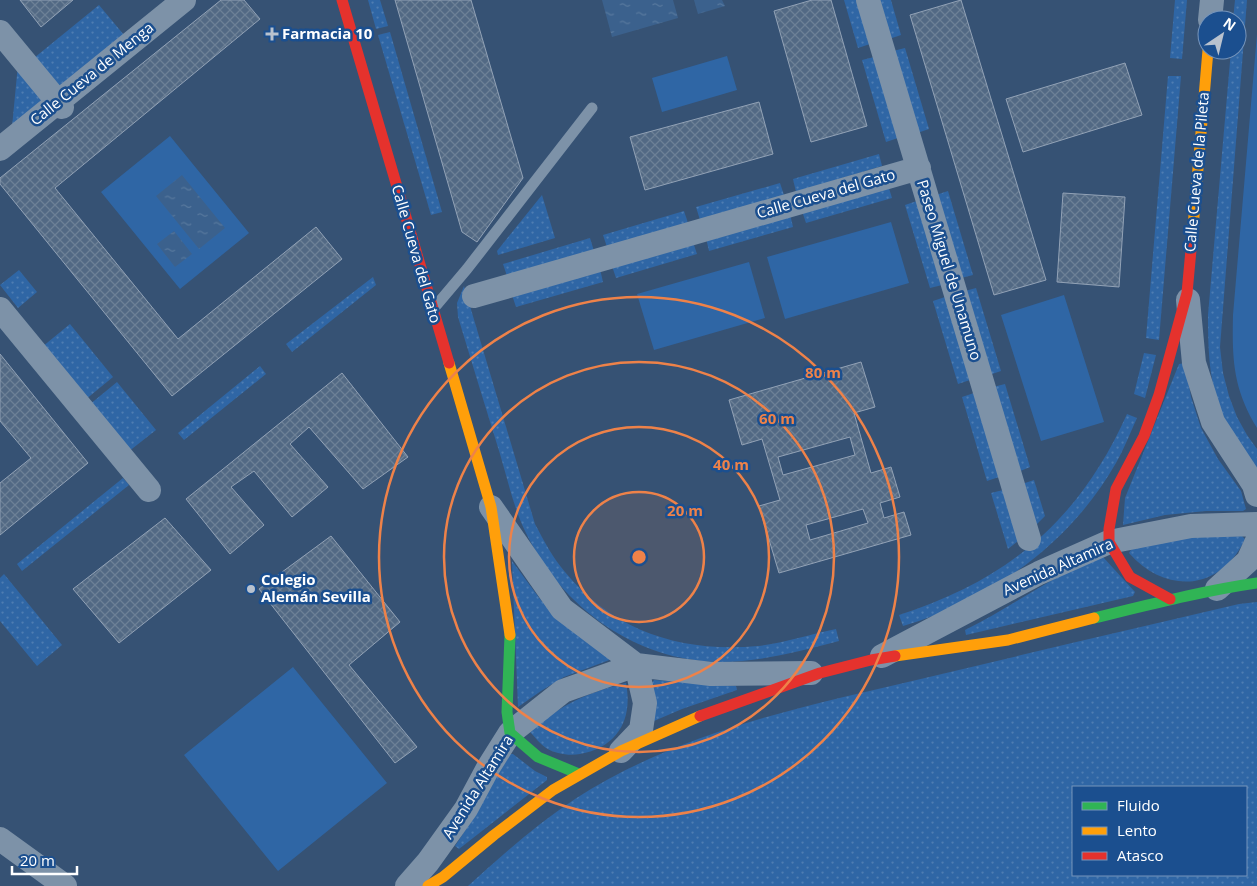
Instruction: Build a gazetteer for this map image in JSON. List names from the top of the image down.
{
  "streets": {
    "street": [
      "Calle Cueva de Menga",
      "Calle Cueva de la Pileta",
      "Calle Cueva del Gato",
      "Paseo Miguel de Unamuno",
      "Avenida Altamira"
    ]
  },
  "crossings": [
    ["Calle Cueva de la Pileta", "Avenida Altamira"],
    ["Calle Cueva del Gato", "Paseo Miguel de Unamuno"],
    ["Calle Cueva del Gato", "Avenida Altamira"]
  ],
  "places": {
    "health": ["Farmacia 10"],
    "other": ["Colegio Alemán Sevilla"]
  },
  "legend": ["Fluido", "Lento", "Atasco"],
  "scale_bar": "20 m",
  "north": "top right",
  "rings": [
    "80 m",
    "60 m",
    "40 m",
    "20 m"
  ]
}
